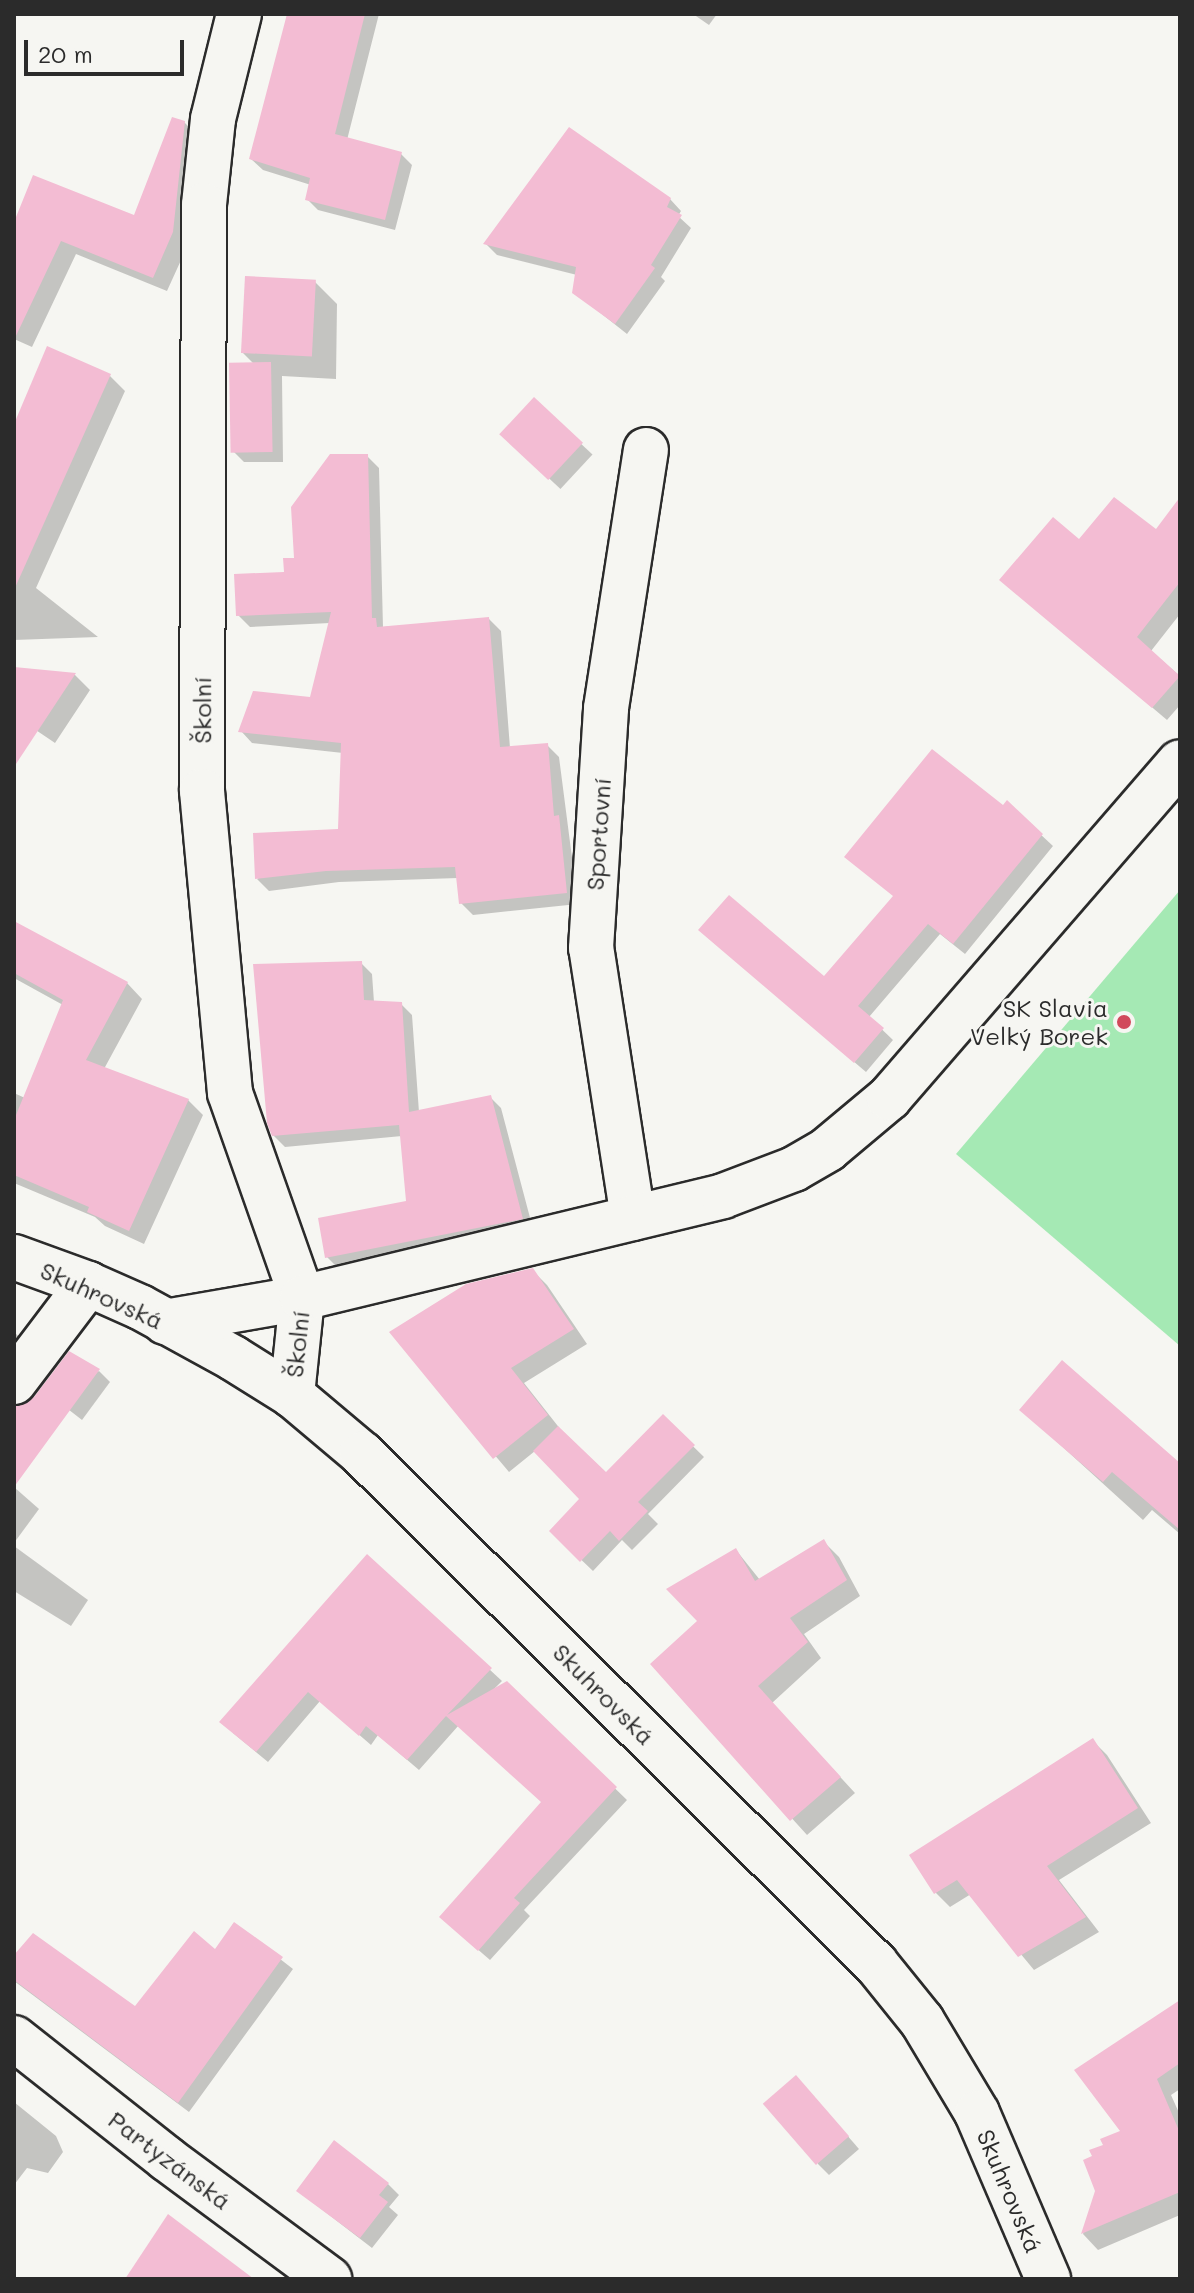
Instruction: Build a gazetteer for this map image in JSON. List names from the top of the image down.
{
  "streets": {
    "street": [
      "Školní",
      "Sportovní",
      "Skuhrovská",
      "Partyzánská"
    ]
  },
  "crossings": [
    ["Školní", "Skuhrovská"]
  ],
  "places": ["SK Slavia Velký Borek"],
  "scale_bar": "20 m"
}
